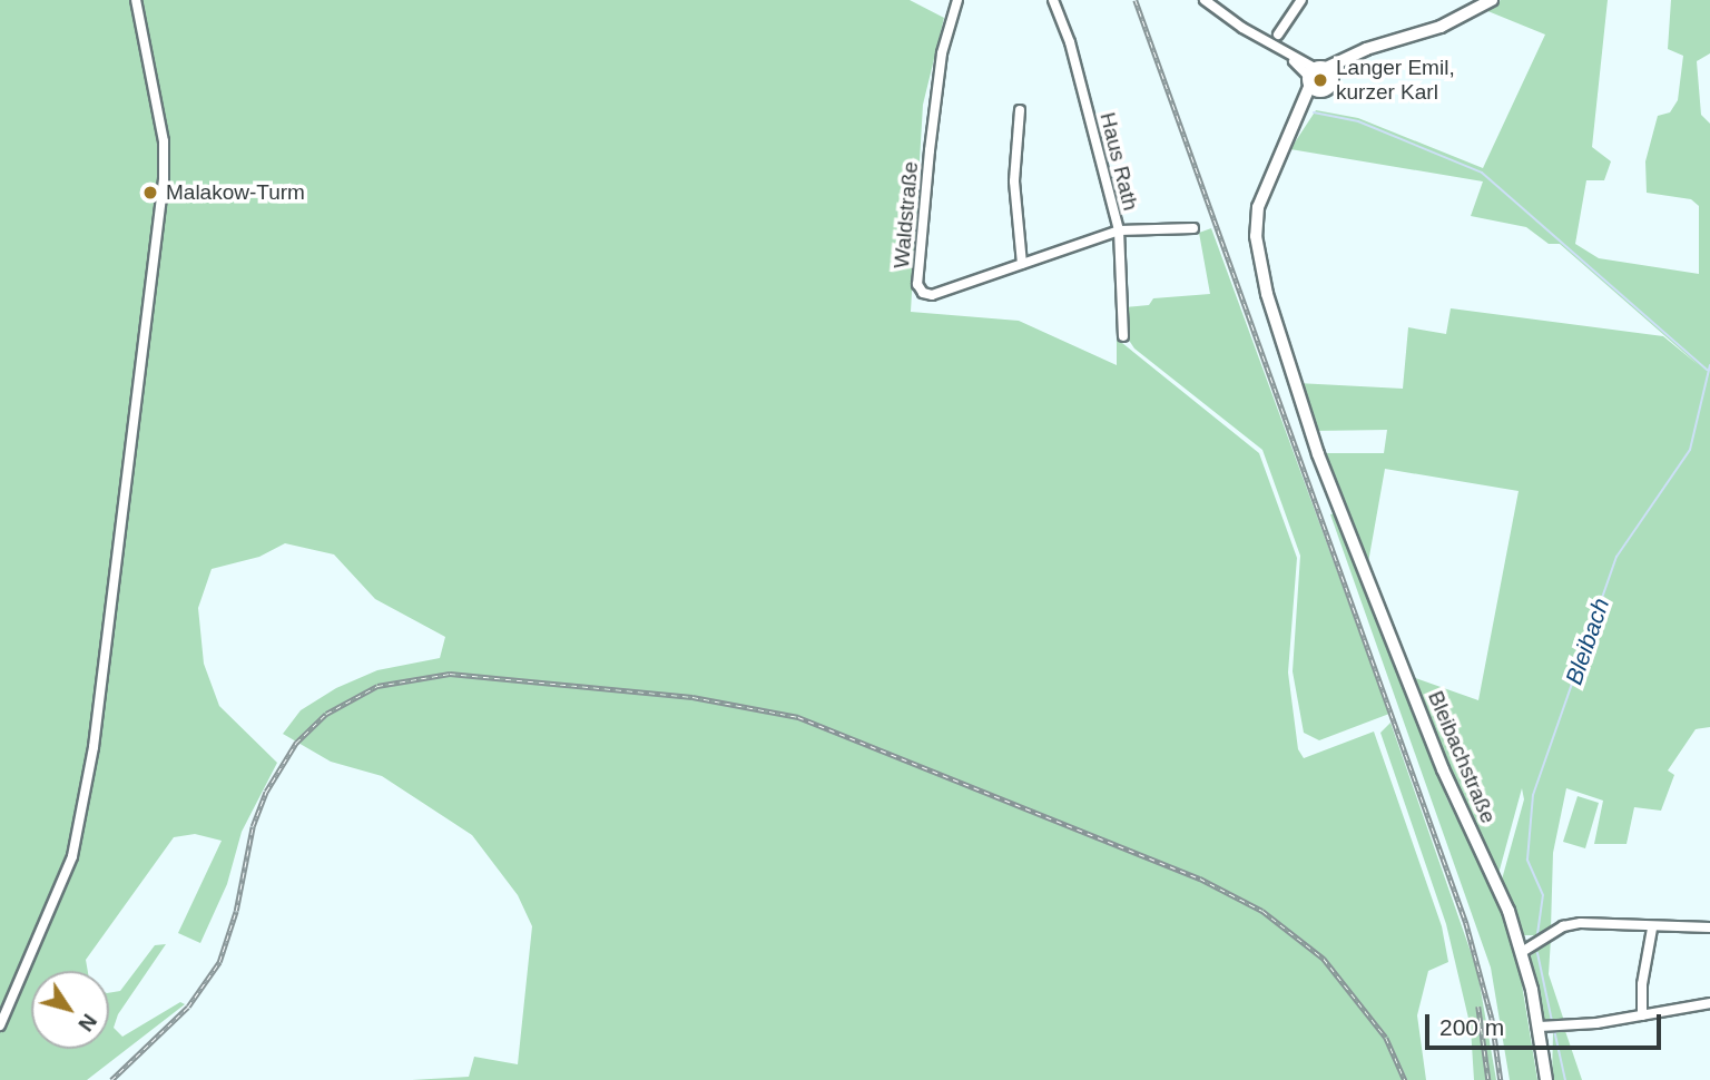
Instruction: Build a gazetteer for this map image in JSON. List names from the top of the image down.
{
  "streets": {
    "main road": ["Bleibachstraße"],
    "street": ["Haus Rath", "Waldstraße"]
  },
  "crossings": [
    ["Haus Rath", "Waldstraße"]
  ],
  "water": ["Bleibach"],
  "places": ["Langer Emil, kurzer Karl", "Malakow-Turm"],
  "scale_bar": "200 m",
  "north": "bottom right"
}
